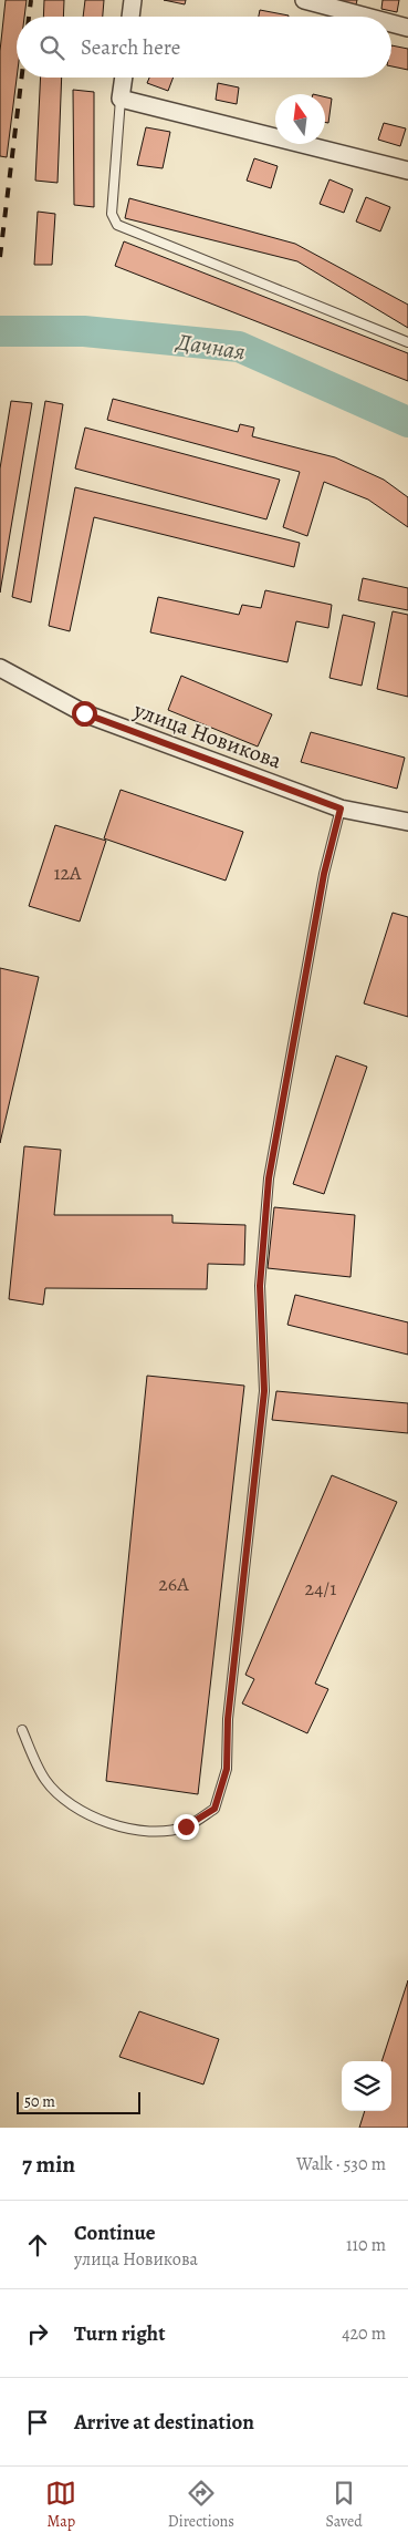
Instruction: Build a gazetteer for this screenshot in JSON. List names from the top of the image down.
{
  "streets": {
    "street": ["улица Новикова"]
  },
  "water": ["Дачная"],
  "house_numbers": ["12А", "26А", "24/1"],
  "scale_bar": "50 m",
  "north": "top",
  "page": {
    "search": "Search here",
    "scale": "50 m",
    "heading": ["7 min", "Walk · 530 m"],
    "list": [
      ["Continue", "улица Новикова", "110 m"],
      ["Turn right", "420 m"],
      "Arrive at destination"
    ],
    "nav": ["Map", "Directions", "Saved"]
  }
}
